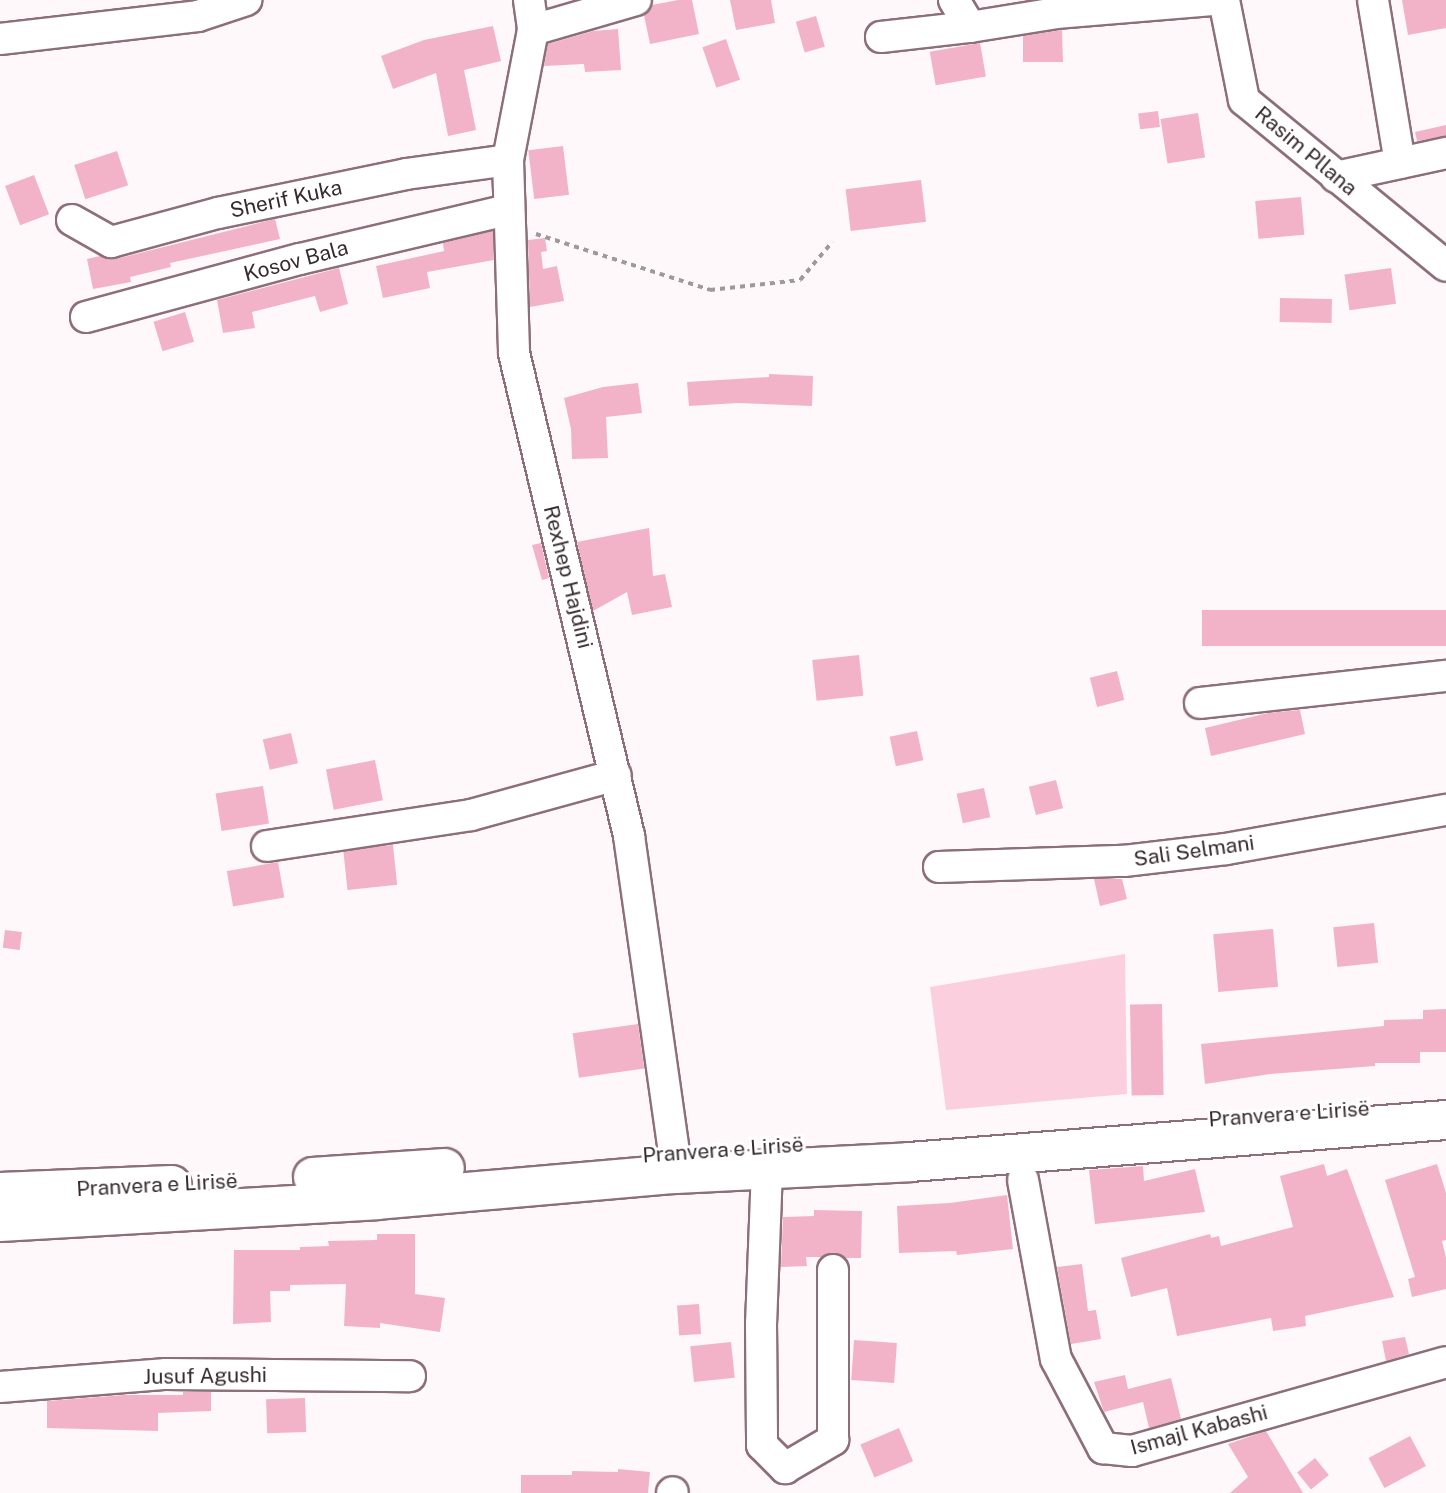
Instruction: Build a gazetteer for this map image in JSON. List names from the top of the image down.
{
  "streets": {
    "main road": ["Pranvera e Lirisë"],
    "street": [
      "Rasim Pllana",
      "Sherif Kuka",
      "Kosov Bala",
      "Rexhep Hajdini",
      "Sali Selmani",
      "Jusuf Agushi",
      "Ismajl Kabashi"
    ]
  },
  "crossings": [
    ["Sherif Kuka", "Rexhep Hajdini"],
    ["Kosov Bala", "Rexhep Hajdini"],
    ["Rexhep Hajdini", "Pranvera e Lirisë"]
  ]
}
